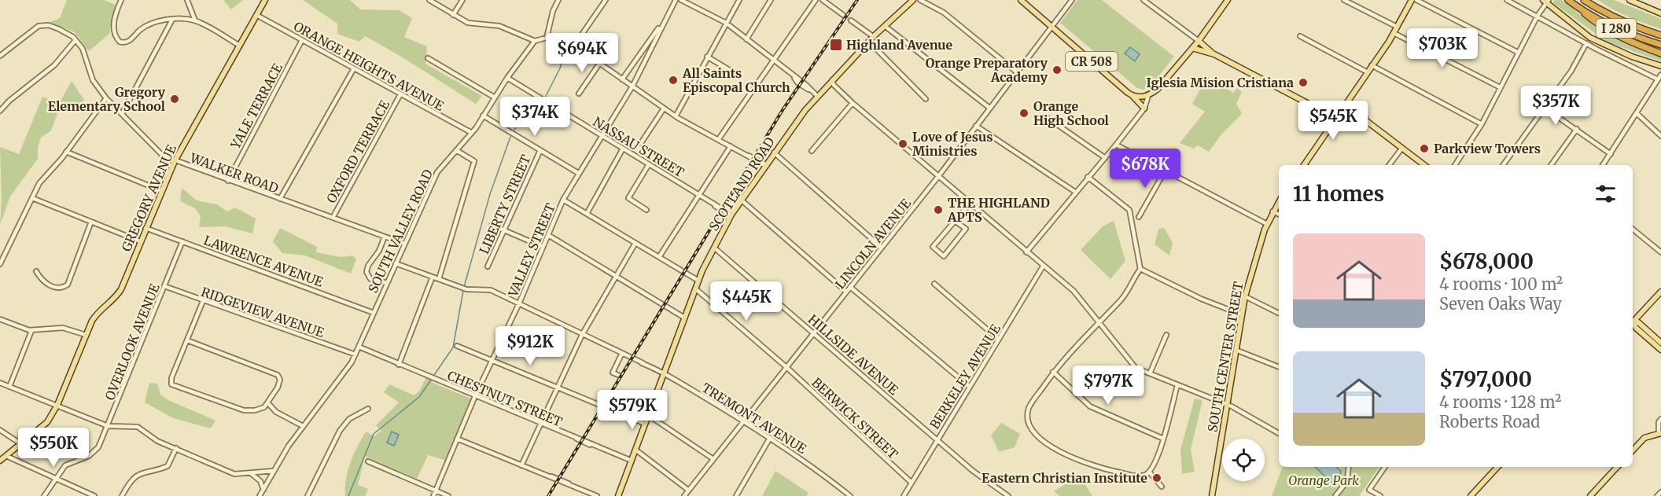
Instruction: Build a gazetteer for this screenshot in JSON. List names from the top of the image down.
{
  "streets": {
    "highway": ["I 280"],
    "main road": [
      "CR 508",
      "SCOTLAND ROAD",
      "GREGORY AVENUE",
      "SOUTH CENTER STREET"
    ],
    "street": [
      "ORANGE HEIGHTS AVENUE",
      "YALE TERRACE",
      "NASSAU STREET",
      "OXFORD TERRACE",
      "WALKER ROAD",
      "LIBERTY STREET",
      "SOUTH VALLEY ROAD",
      "LINCOLN AVENUE",
      "VALLEY STREET",
      "LAWRENCE AVENUE",
      "RIDGEVIEW AVENUE",
      "OVERLOOK AVENUE",
      "HILLSIDE AVENUE",
      "BERKELEY AVENUE",
      "CHESTNUT STREET",
      "TREMONT AVENUE",
      "BERWICK STREET"
    ]
  },
  "crossings": [
    ["CR 508", "LINCOLN AVENUE"],
    ["ORANGE HEIGHTS AVENUE", "YALE TERRACE"],
    ["ORANGE HEIGHTS AVENUE", "OXFORD TERRACE"],
    ["ORANGE HEIGHTS AVENUE", "GREGORY AVENUE"],
    ["ORANGE HEIGHTS AVENUE", "SOUTH VALLEY ROAD"],
    ["YALE TERRACE", "WALKER ROAD"],
    ["NASSAU STREET", "SCOTLAND ROAD"],
    ["NASSAU STREET", "SOUTH VALLEY ROAD"],
    ["NASSAU STREET", "VALLEY STREET"],
    ["OXFORD TERRACE", "WALKER ROAD"],
    ["WALKER ROAD", "GREGORY AVENUE"],
    ["WALKER ROAD", "SOUTH VALLEY ROAD"],
    ["SCOTLAND ROAD", "HILLSIDE AVENUE"],
    ["SCOTLAND ROAD", "CHESTNUT STREET"],
    ["SCOTLAND ROAD", "TREMONT AVENUE"],
    ["SCOTLAND ROAD", "BERWICK STREET"],
    ["GREGORY AVENUE", "LAWRENCE AVENUE"],
    ["SOUTH VALLEY ROAD", "LAWRENCE AVENUE"],
    ["SOUTH VALLEY ROAD", "RIDGEVIEW AVENUE"],
    ["SOUTH VALLEY ROAD", "CHESTNUT STREET"],
    ["SOUTH VALLEY ROAD", "TREMONT AVENUE"],
    ["LINCOLN AVENUE", "HILLSIDE AVENUE"],
    ["LINCOLN AVENUE", "TREMONT AVENUE"],
    ["LINCOLN AVENUE", "BERWICK STREET"],
    ["VALLEY STREET", "CHESTNUT STREET"],
    ["VALLEY STREET", "TREMONT AVENUE"],
    ["LAWRENCE AVENUE", "OVERLOOK AVENUE"],
    ["RIDGEVIEW AVENUE", "OVERLOOK AVENUE"],
    ["HILLSIDE AVENUE", "BERKELEY AVENUE"],
    ["BERKELEY AVENUE", "BERWICK STREET"]
  ],
  "parks": ["Orange Park"],
  "places": {
    "transit": ["Highland Avenue"],
    "other": [
      "Orange Preparatory Academy",
      "All Saints Episcopal Church",
      "Iglesia Mision Cristiana",
      "Gregory Elementary School",
      "Orange High School",
      "Love of Jesus Ministries",
      "Parkview Towers",
      "THE HIGHLAND APTS",
      "Eastern Christian Institute"
    ]
  },
  "page": {
    "price": [
      "$703K",
      "$694K",
      "$357K",
      "$374K",
      "$545K",
      "$678K",
      "$445K",
      "$912K",
      "$797K",
      "$579K",
      "$550K"
    ],
    "heading": "11 homes",
    "list": [
      {
        "name": "$678,000",
        "note": "4 rooms · 100 m² · Seven Oaks Way"
      },
      {
        "name": "$797,000",
        "note": "4 rooms · 128 m² · Roberts Road"
      }
    ]
  }
}
